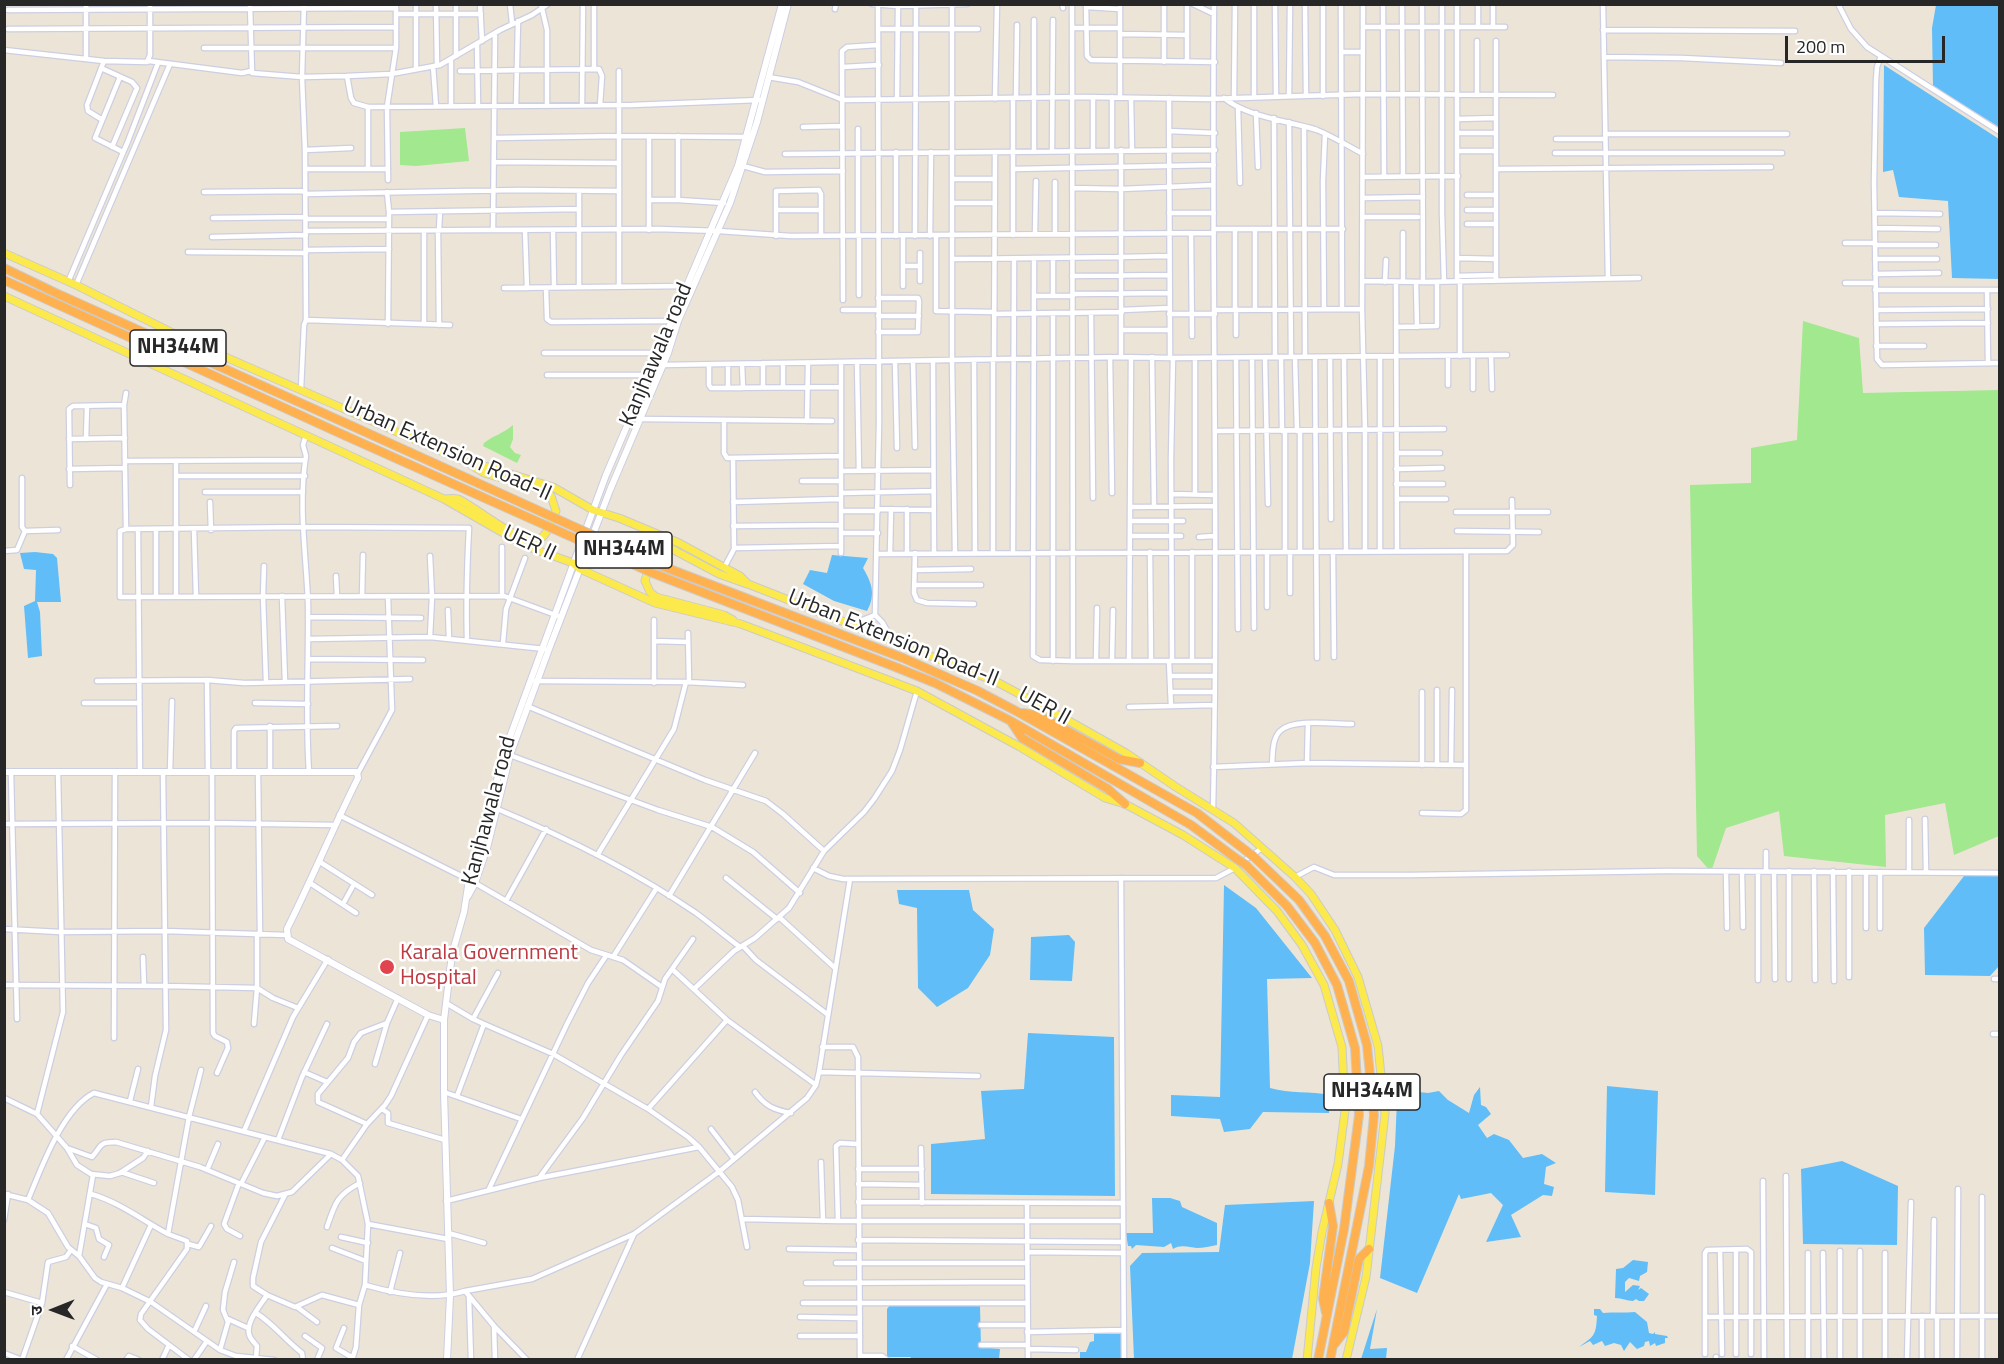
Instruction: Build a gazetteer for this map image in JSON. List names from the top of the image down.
{
  "streets": {
    "highway": ["NH344M", "Urban Extension Road-II"],
    "main road": ["Kanjhawala road", "UER II"]
  },
  "crossings": [
    ["Kanjhawala road", "UER II"]
  ],
  "places": ["Karala Government Hospital"],
  "scale_bar": "200 m",
  "north": "left"
}
